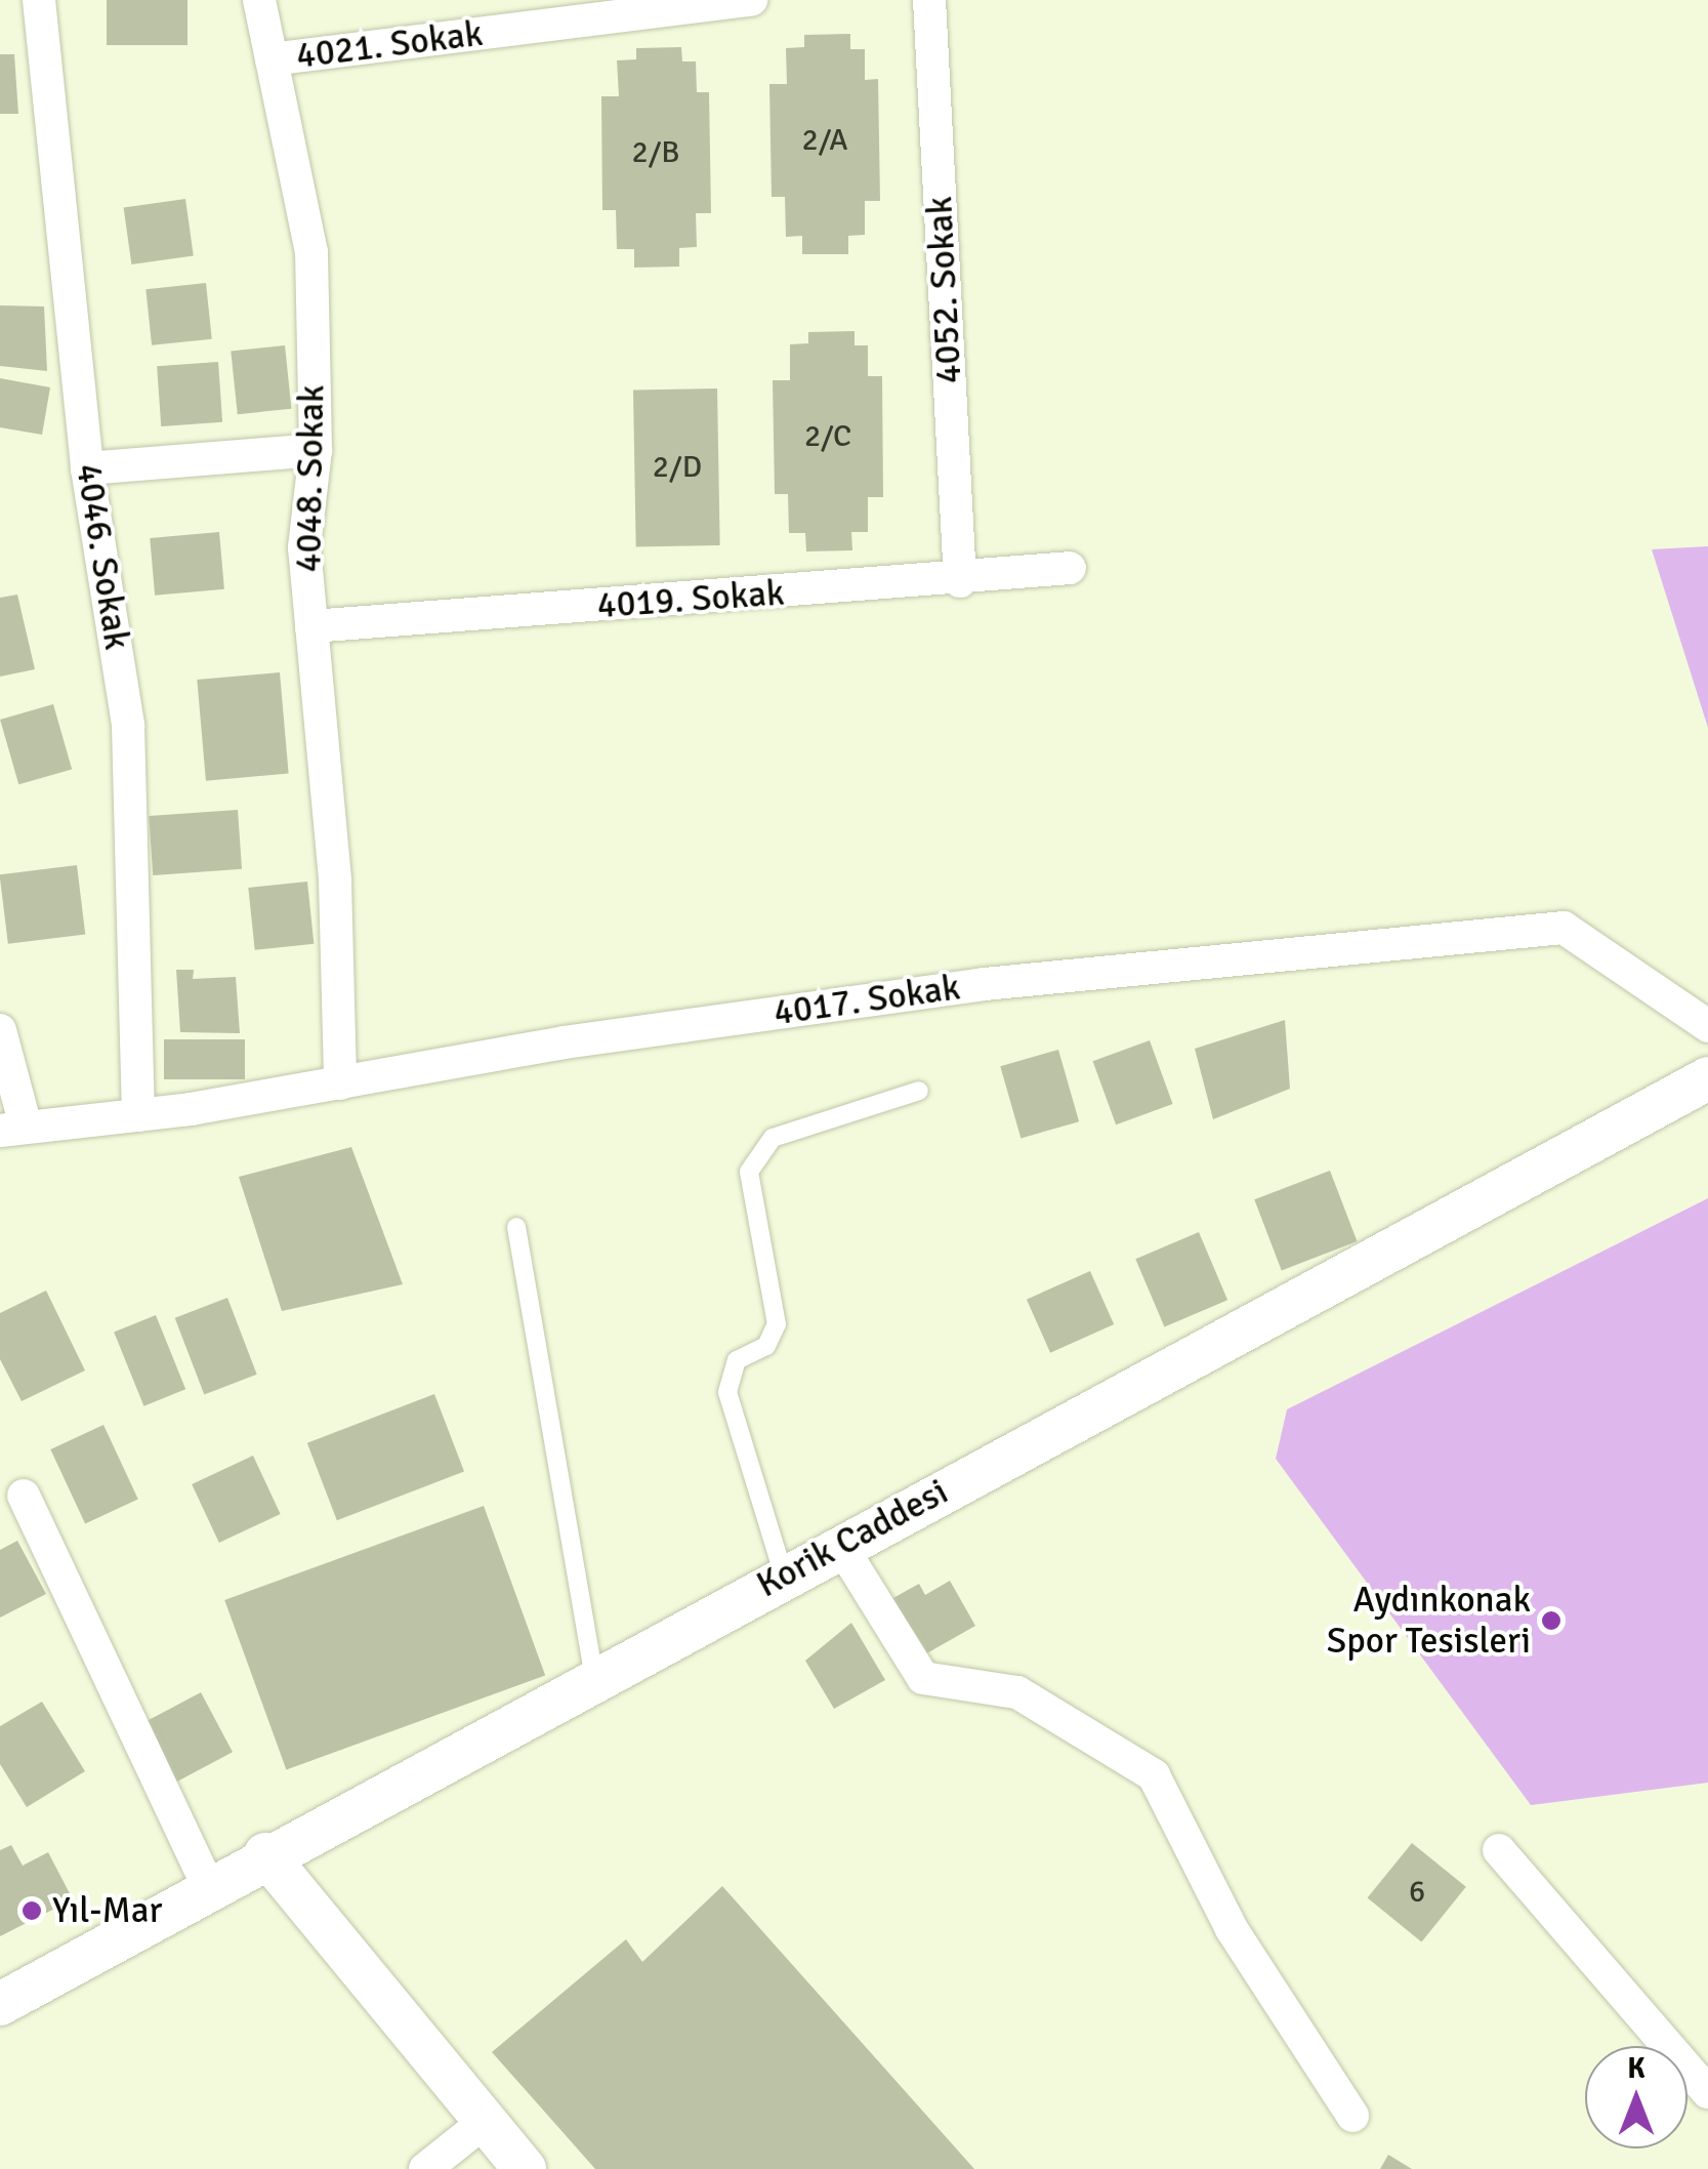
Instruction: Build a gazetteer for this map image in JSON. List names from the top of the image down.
{
  "streets": {
    "street": [
      "4021. Sokak",
      "4052. Sokak",
      "4048. Sokak",
      "4046. Sokak",
      "4019. Sokak",
      "4017. Sokak",
      "Korik Caddesi"
    ]
  },
  "crossings": [
    ["4021. Sokak", "4048. Sokak"],
    ["4052. Sokak", "4019. Sokak"],
    ["4048. Sokak", "4019. Sokak"],
    ["4048. Sokak", "4017. Sokak"],
    ["4046. Sokak", "4017. Sokak"]
  ],
  "places": ["Aydınkonak Spor Tesisleri", "Yıl-Mar"],
  "house_numbers": [
    "2/A",
    "2/B",
    "2/C",
    "2/D",
    "6"
  ],
  "north": "top"
}
